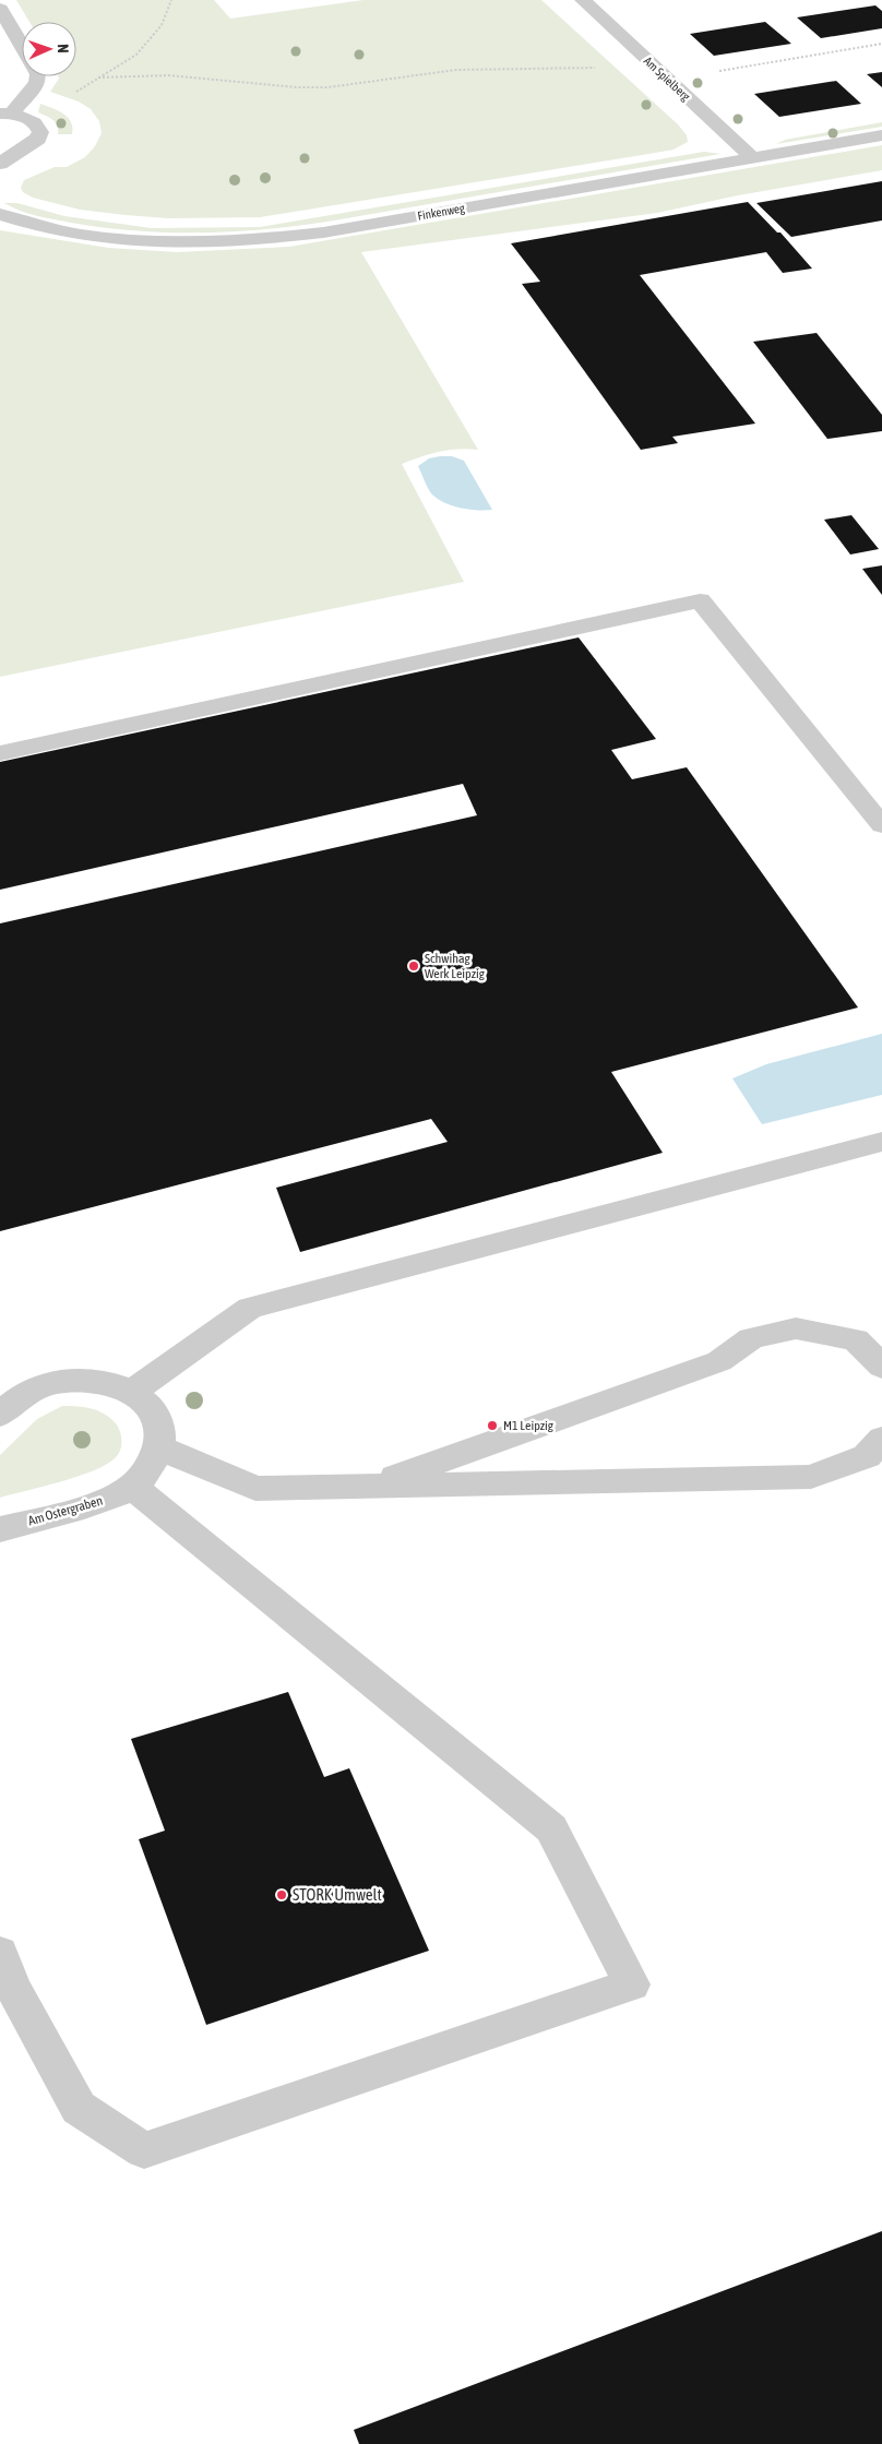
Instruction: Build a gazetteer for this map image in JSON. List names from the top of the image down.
{
  "streets": {
    "street": ["Am Spielberg", "Finkenweg", "Am Ostergraben"]
  },
  "crossings": [
    ["Am Spielberg", "Finkenweg"]
  ],
  "places": ["Schwihag Werk Leipzig", "M1 Leipzig", "STORK Umwelt"],
  "north": "right"
}
